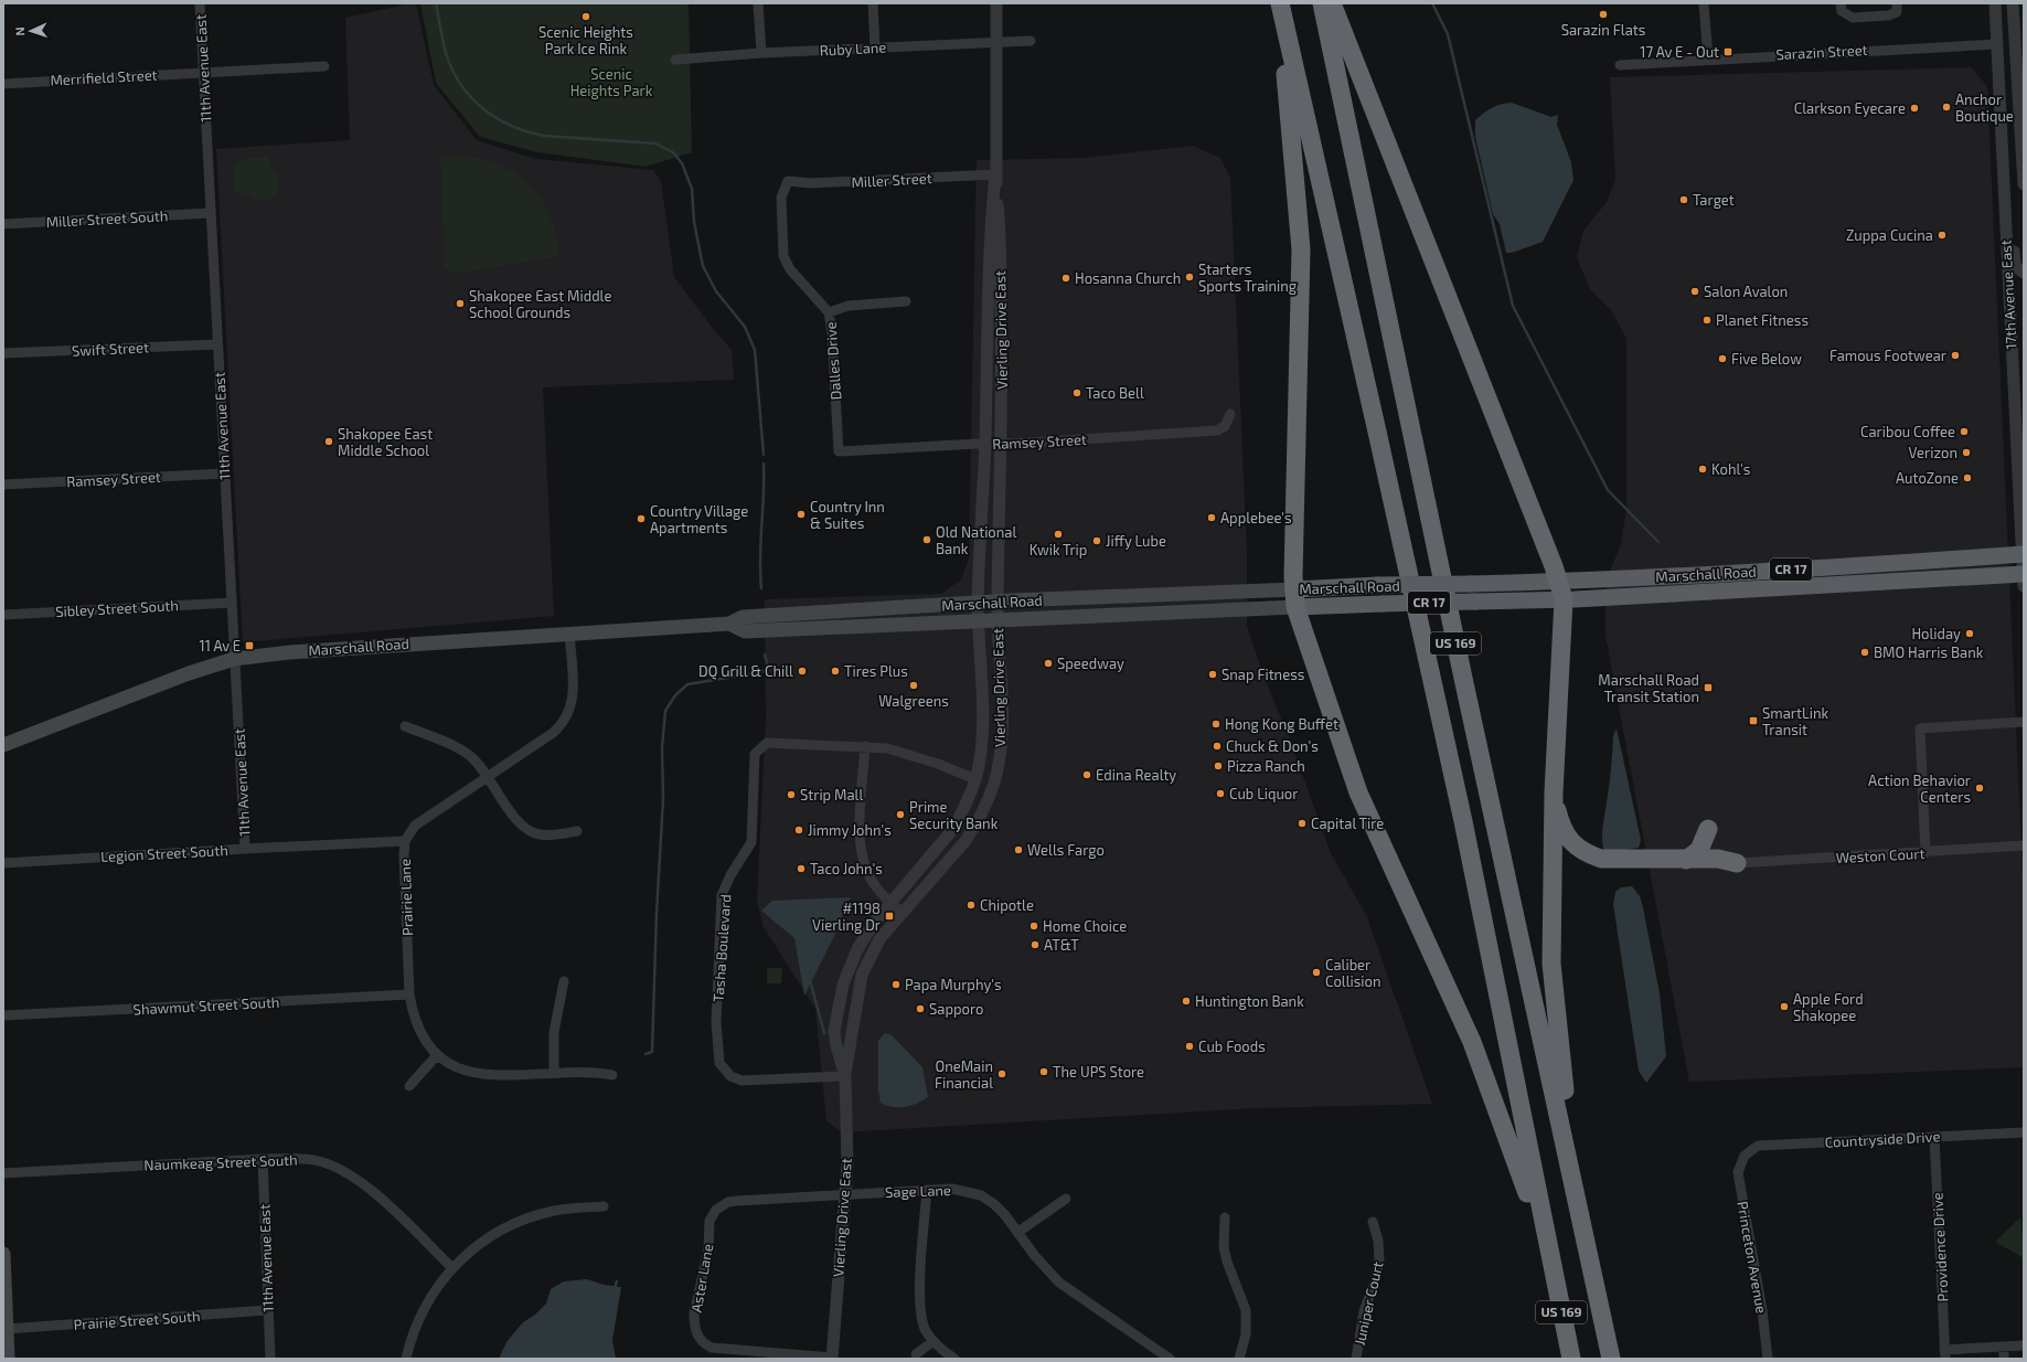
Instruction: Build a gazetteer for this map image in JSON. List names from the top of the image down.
{
  "streets": {
    "highway": ["CR 17", "Marschall Road", "US 169"],
    "street": [
      "Ruby Lane",
      "Sarazin Street",
      "11th Avenue East",
      "Merrifield Street",
      "Miller Street",
      "Miller Street South",
      "17th Avenue East",
      "Vierling Drive East",
      "Swift Street",
      "Dalles Drive",
      "Ramsey Street",
      "Sibley Street South",
      "Legion Street South",
      "Weston Court",
      "Prairie Lane",
      "Tasha Boulevard",
      "Shawmut Street South",
      "Countryside Drive",
      "Naumkeag Street South",
      "Sage Lane",
      "Providence Drive",
      "Princeton Avenue",
      "Aster Lane",
      "Juniper Court",
      "Prairie Street South"
    ]
  },
  "crossings": [
    ["Ruby Lane", "Vierling Drive East"],
    ["Sarazin Street", "17th Avenue East"],
    ["11th Avenue East", "Merrifield Street"],
    ["11th Avenue East", "Miller Street South"],
    ["11th Avenue East", "Swift Street"],
    ["11th Avenue East", "Ramsey Street"],
    ["11th Avenue East", "Marschall Road"],
    ["11th Avenue East", "Sibley Street South"],
    ["11th Avenue East", "Legion Street South"],
    ["11th Avenue East", "Naumkeag Street South"],
    ["11th Avenue East", "Prairie Street South"],
    ["Miller Street", "Vierling Drive East"],
    ["Miller Street", "Dalles Drive"],
    ["17th Avenue East", "Marschall Road"],
    ["Vierling Drive East", "Ramsey Street"],
    ["Vierling Drive East", "Marschall Road"],
    ["Vierling Drive East", "Tasha Boulevard"],
    ["Vierling Drive East", "Sage Lane"],
    ["Vierling Drive East", "Aster Lane"],
    ["Dalles Drive", "Ramsey Street"],
    ["Marschall Road", "Prairie Lane"],
    ["Legion Street South", "Prairie Lane"],
    ["Prairie Lane", "Shawmut Street South"],
    ["Countryside Drive", "Providence Drive"],
    ["Countryside Drive", "Princeton Avenue"],
    ["Sage Lane", "Aster Lane"]
  ],
  "parks": ["Scenic Heights Park"],
  "places": {
    "other": [
      "Sarazin Flats",
      "Scenic Heights Park Ice Rink",
      "Anchor Boutique",
      "Clarkson Eyecare",
      "Target",
      "Zuppa Cucina",
      "Starters Sports Training",
      "Hosanna Church",
      "Salon Avalon",
      "Shakopee East Middle School Grounds",
      "Planet Fitness",
      "Famous Footwear",
      "Five Below",
      "Taco Bell",
      "Caribou Coffee",
      "Shakopee East Middle School",
      "Verizon",
      "Kohl's",
      "AutoZone",
      "Country Inn & Suites",
      "Applebee's",
      "Country Village Apartments",
      "Kwik Trip",
      "Old National Bank",
      "Jiffy Lube",
      "Holiday",
      "BMO Harris Bank",
      "Speedway",
      "DQ Grill & Chill",
      "Tires Plus",
      "Snap Fitness",
      "Walgreens",
      "Hong Kong Buffet",
      "Chuck & Don's",
      "Pizza Ranch",
      "Edina Realty",
      "Action Behavior Centers",
      "Cub Liquor",
      "Strip Mall",
      "Prime Security Bank",
      "Capital Tire",
      "Jimmy John's",
      "Wells Fargo",
      "Taco John's",
      "Chipotle",
      "Home Choice",
      "AT&T",
      "Caliber Collision",
      "Papa Murphy's",
      "Huntington Bank",
      "Apple Ford Shakopee",
      "Sapporo",
      "Cub Foods",
      "The UPS Store",
      "OneMain Financial"
    ],
    "transit": [
      "17 Av E - Out",
      "11 Av E",
      "Marschall Road Transit Station",
      "SmartLink Transit",
      "#1198 Vierling Dr"
    ]
  },
  "north": "left"
}
